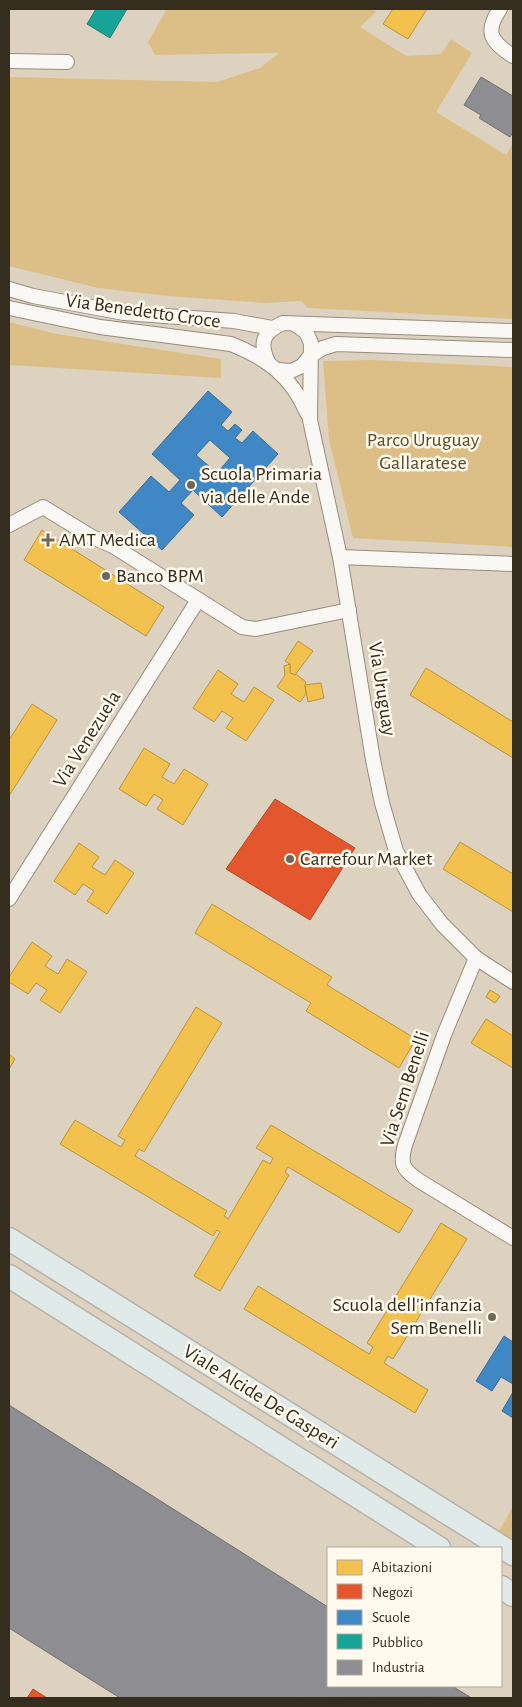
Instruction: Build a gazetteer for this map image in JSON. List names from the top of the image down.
{
  "streets": {
    "main road": ["Viale Alcide De Gasperi"],
    "street": [
      "Via Benedetto Croce",
      "Via Uruguay",
      "Via Venezuela",
      "Via Sem Benelli"
    ]
  },
  "crossings": [
    ["Via Benedetto Croce", "Via Uruguay"],
    ["Via Uruguay", "Via Sem Benelli"]
  ],
  "parks": ["Parco Uruguay Gallaratese"],
  "places": {
    "other": [
      "Scuola Primaria via delle Ande",
      "Banco BPM",
      "Carrefour Market",
      "Scuola dell'infanzia Sem Benelli"
    ],
    "health": ["AMT Medica"]
  },
  "legend": [
    "Abitazioni",
    "Negozi",
    "Scuole",
    "Pubblico",
    "Industria"
  ]
}
